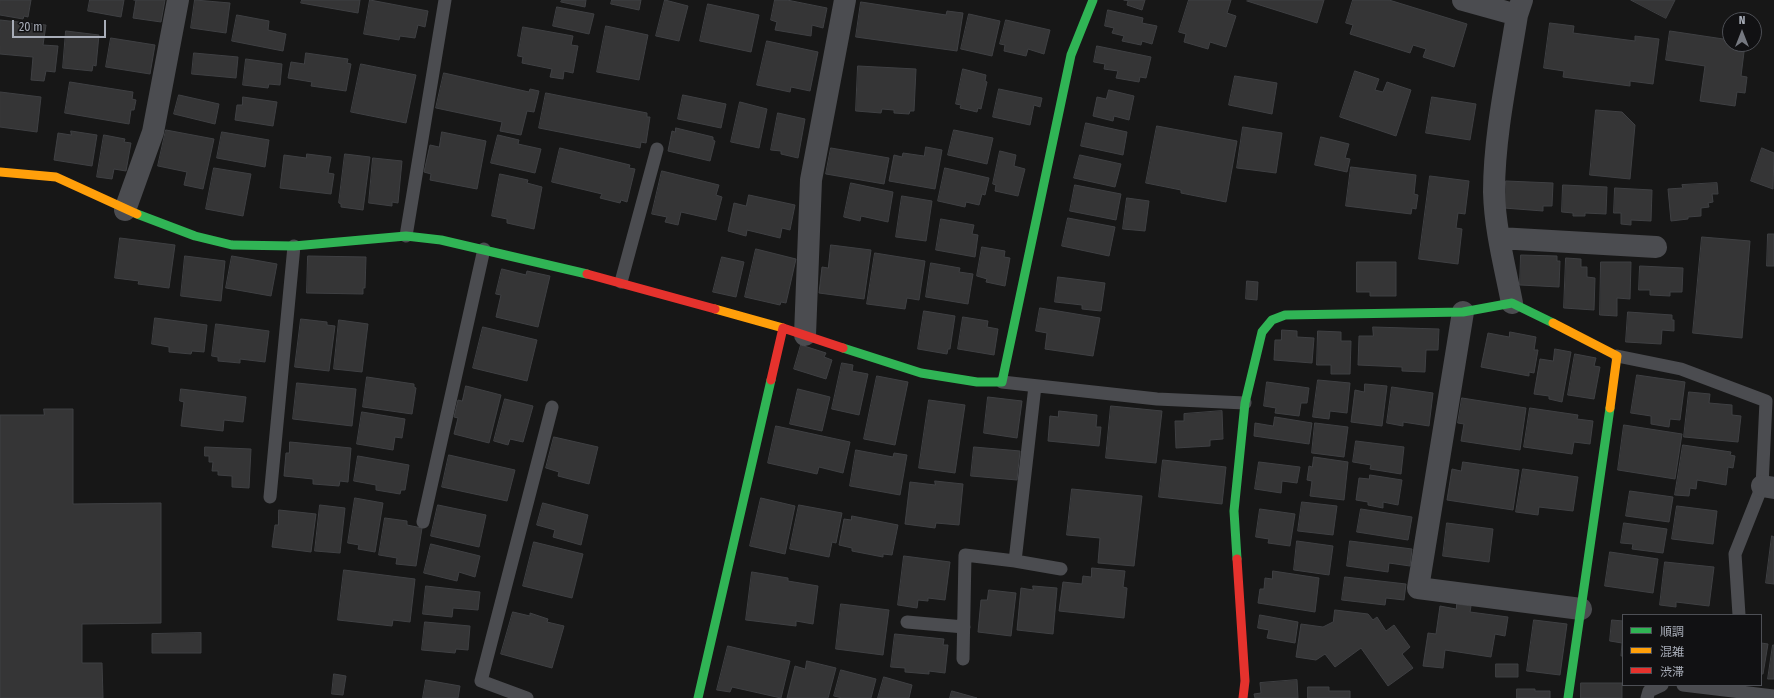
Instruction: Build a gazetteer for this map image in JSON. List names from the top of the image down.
{
  "legend": ["順調", "混雑", "渋滞"],
  "scale_bar": "20 m",
  "north": "top"
}
